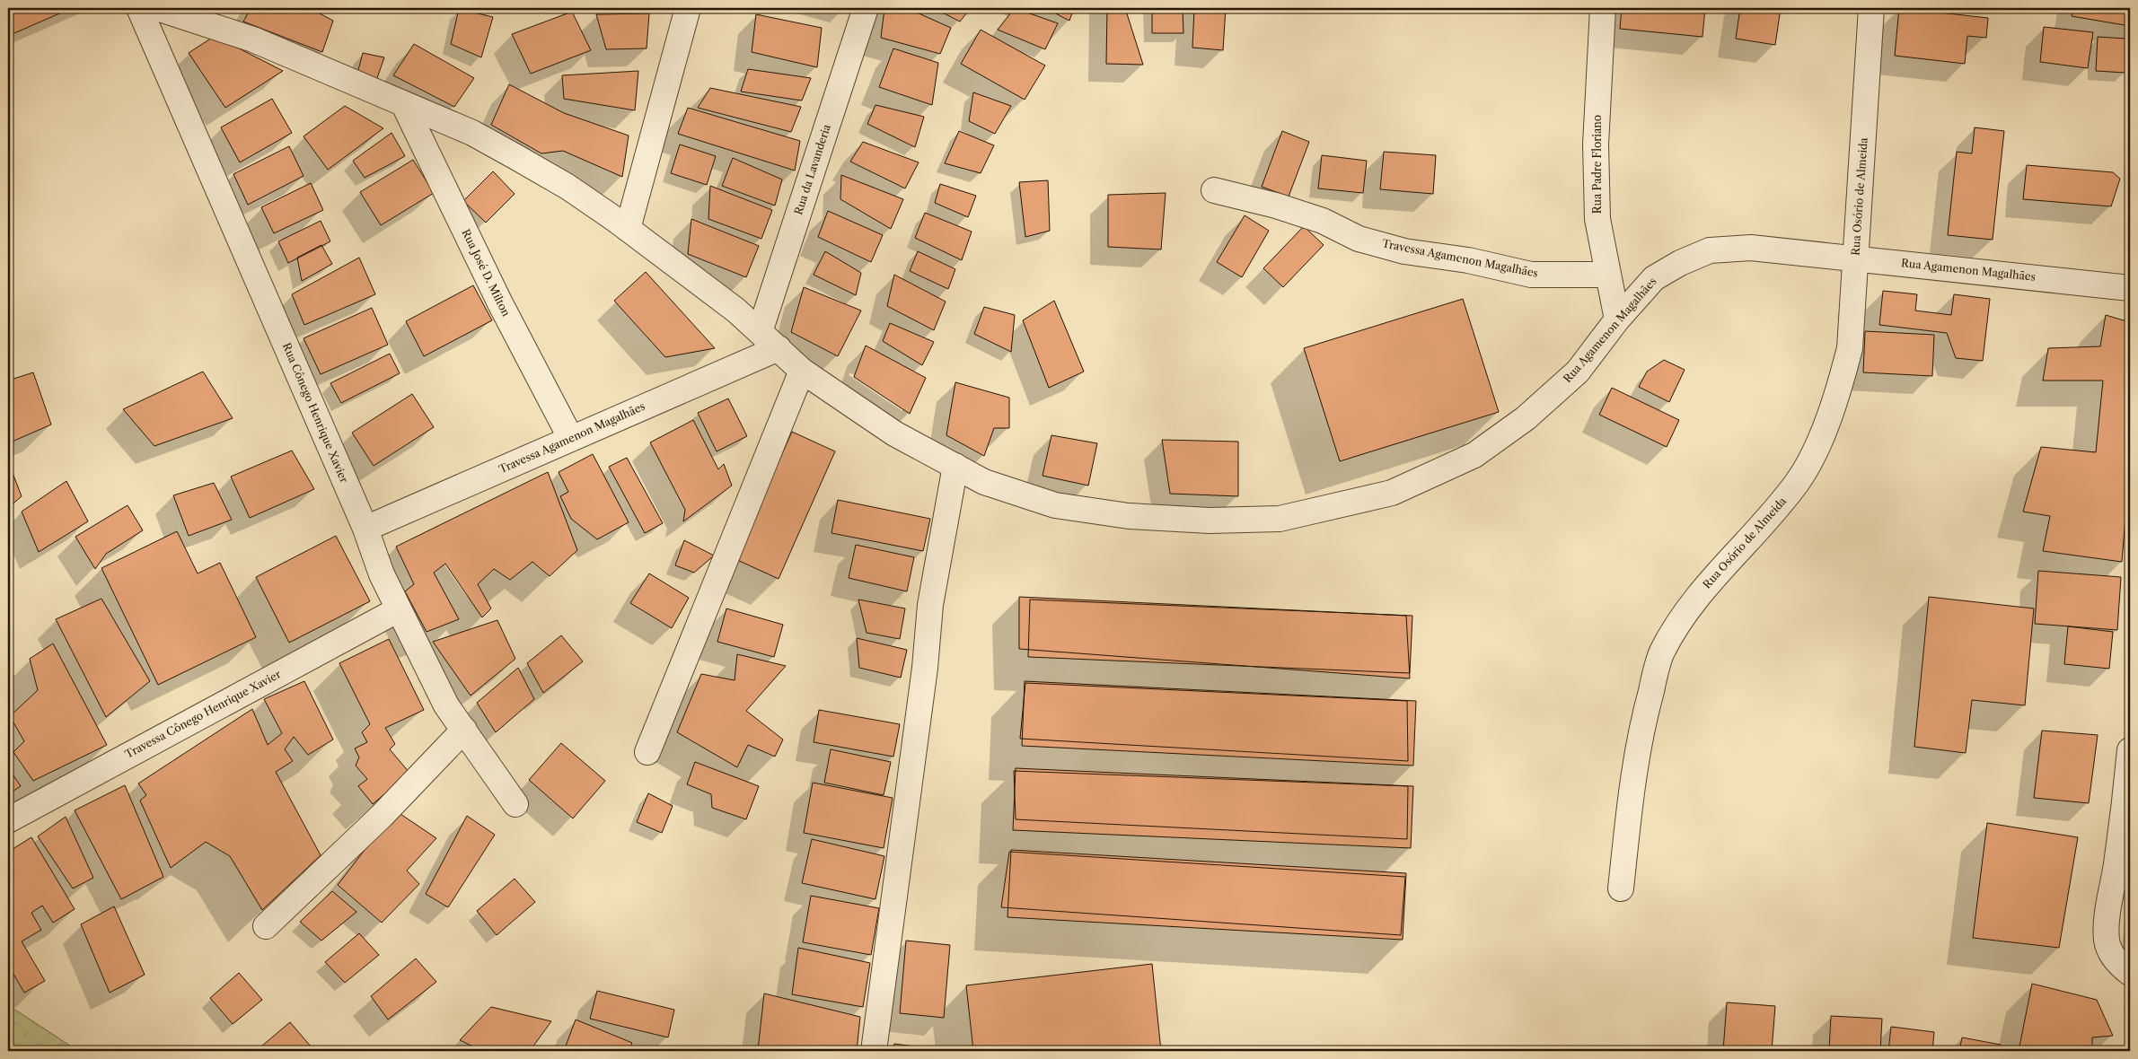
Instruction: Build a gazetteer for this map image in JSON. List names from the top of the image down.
{
  "streets": {
    "street": [
      "Rua Padre Floriano",
      "Rua da Lavanderia",
      "Rua Osório de Almeida",
      "Travessa Agamenon Magalhães",
      "Rua Agamenon Magalhães",
      "Rua José D. Milton",
      "Rua Cônego Henrique Xavier",
      "Travessa Cônego Henrique Xavier"
    ]
  },
  "crossings": [
    ["Rua Padre Floriano", "Travessa Agamenon Magalhães"],
    ["Rua Padre Floriano", "Rua Agamenon Magalhães"],
    ["Rua da Lavanderia", "Rua Agamenon Magalhães"],
    ["Rua Osório de Almeida", "Rua Agamenon Magalhães"],
    ["Travessa Agamenon Magalhães", "Rua Agamenon Magalhães"],
    ["Travessa Agamenon Magalhães", "Rua José D. Milton"],
    ["Travessa Agamenon Magalhães", "Rua Cônego Henrique Xavier"],
    ["Rua Agamenon Magalhães", "Rua José D. Milton"],
    ["Rua Cônego Henrique Xavier", "Travessa Cônego Henrique Xavier"]
  ]
}
